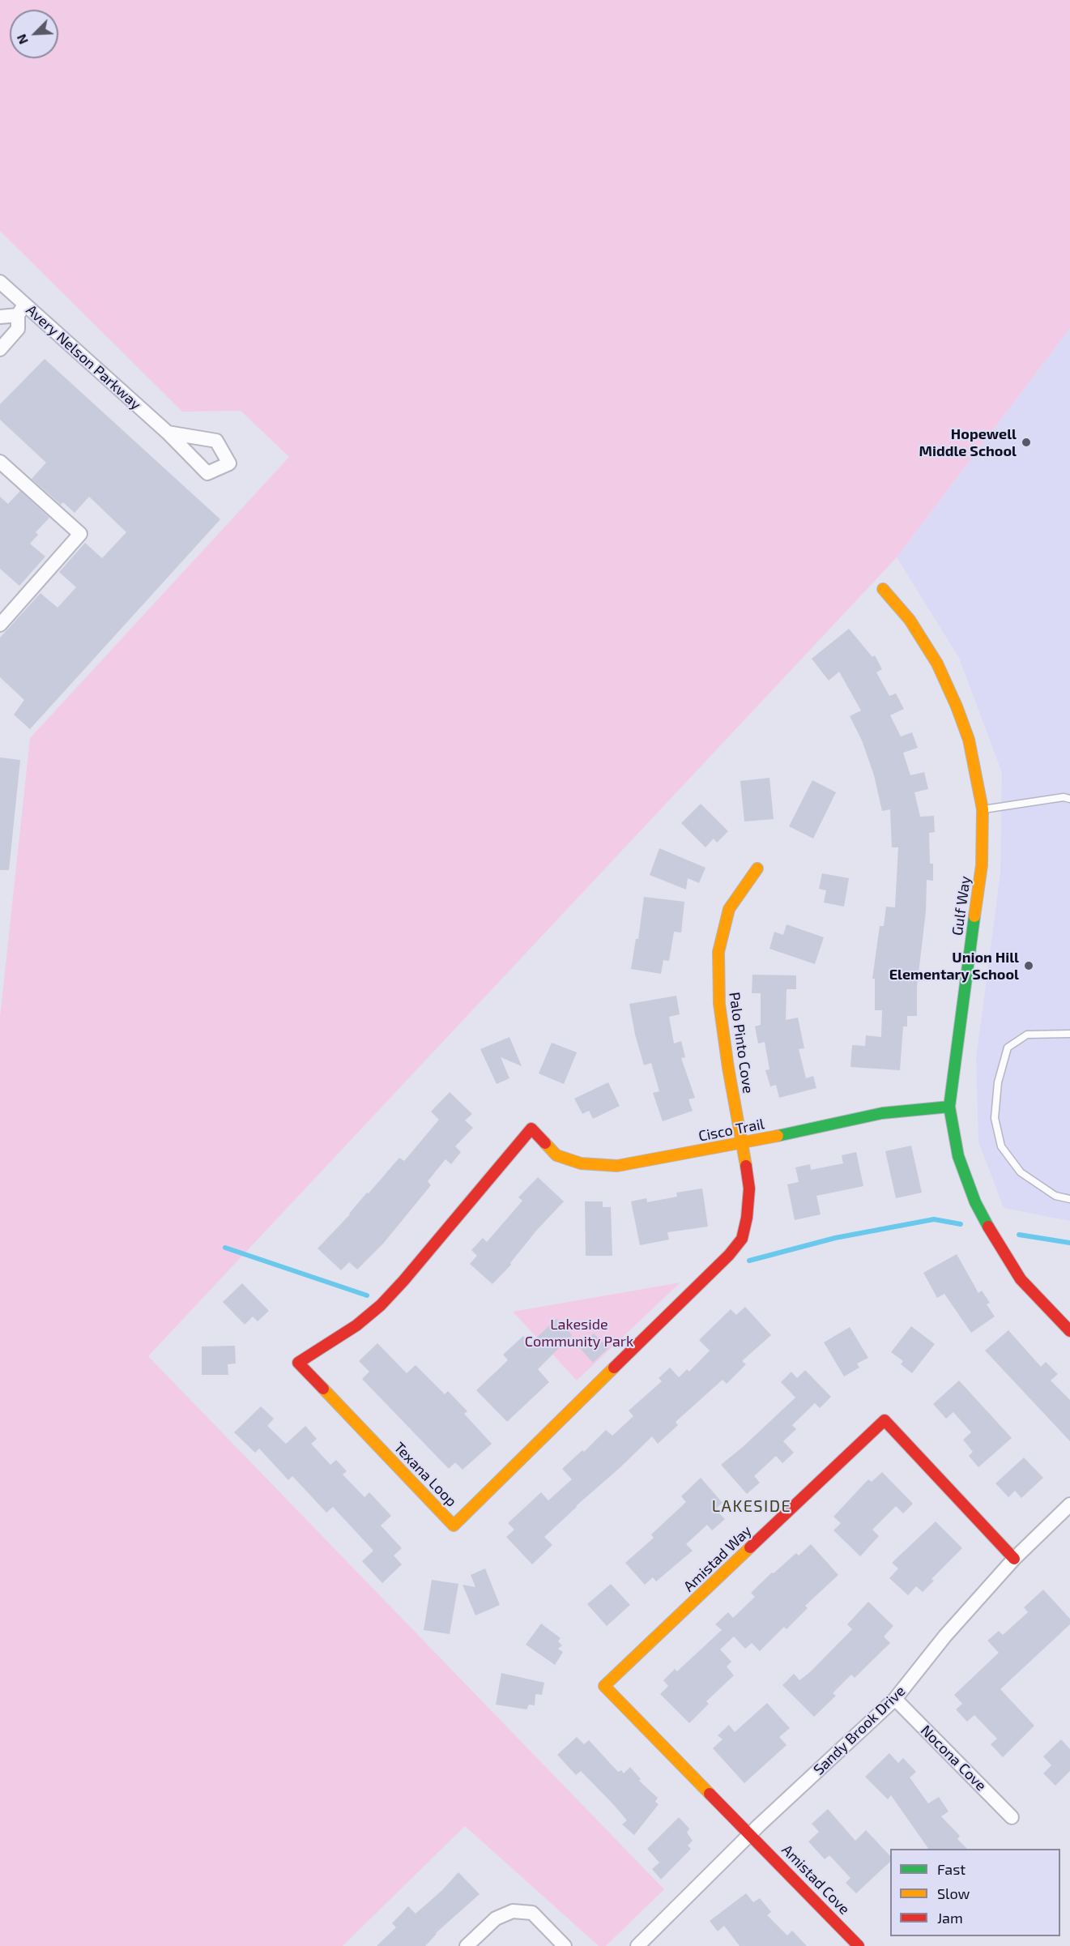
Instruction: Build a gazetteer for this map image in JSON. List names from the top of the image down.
{
  "streets": {
    "street": [
      "Avery Nelson Parkway",
      "Gulf Way",
      "Palo Pinto Cove",
      "Cisco Trail",
      "Texana Loop",
      "Amistad Way",
      "Sandy Brook Drive",
      "Nocona Cove",
      "Amistad Cove"
    ]
  },
  "crossings": [
    ["Gulf Way", "Cisco Trail"],
    ["Palo Pinto Cove", "Cisco Trail"],
    ["Palo Pinto Cove", "Texana Loop"],
    ["Cisco Trail", "Texana Loop"],
    ["Amistad Way", "Sandy Brook Drive"],
    ["Amistad Way", "Amistad Cove"],
    ["Sandy Brook Drive", "Nocona Cove"],
    ["Sandy Brook Drive", "Amistad Cove"]
  ],
  "districts": ["LAKESIDE"],
  "parks": ["Lakeside Community Park"],
  "places": ["Hopewell Middle School", "Union Hill Elementary School"],
  "legend": ["Fast", "Slow", "Jam"],
  "north": "bottom left"
}
